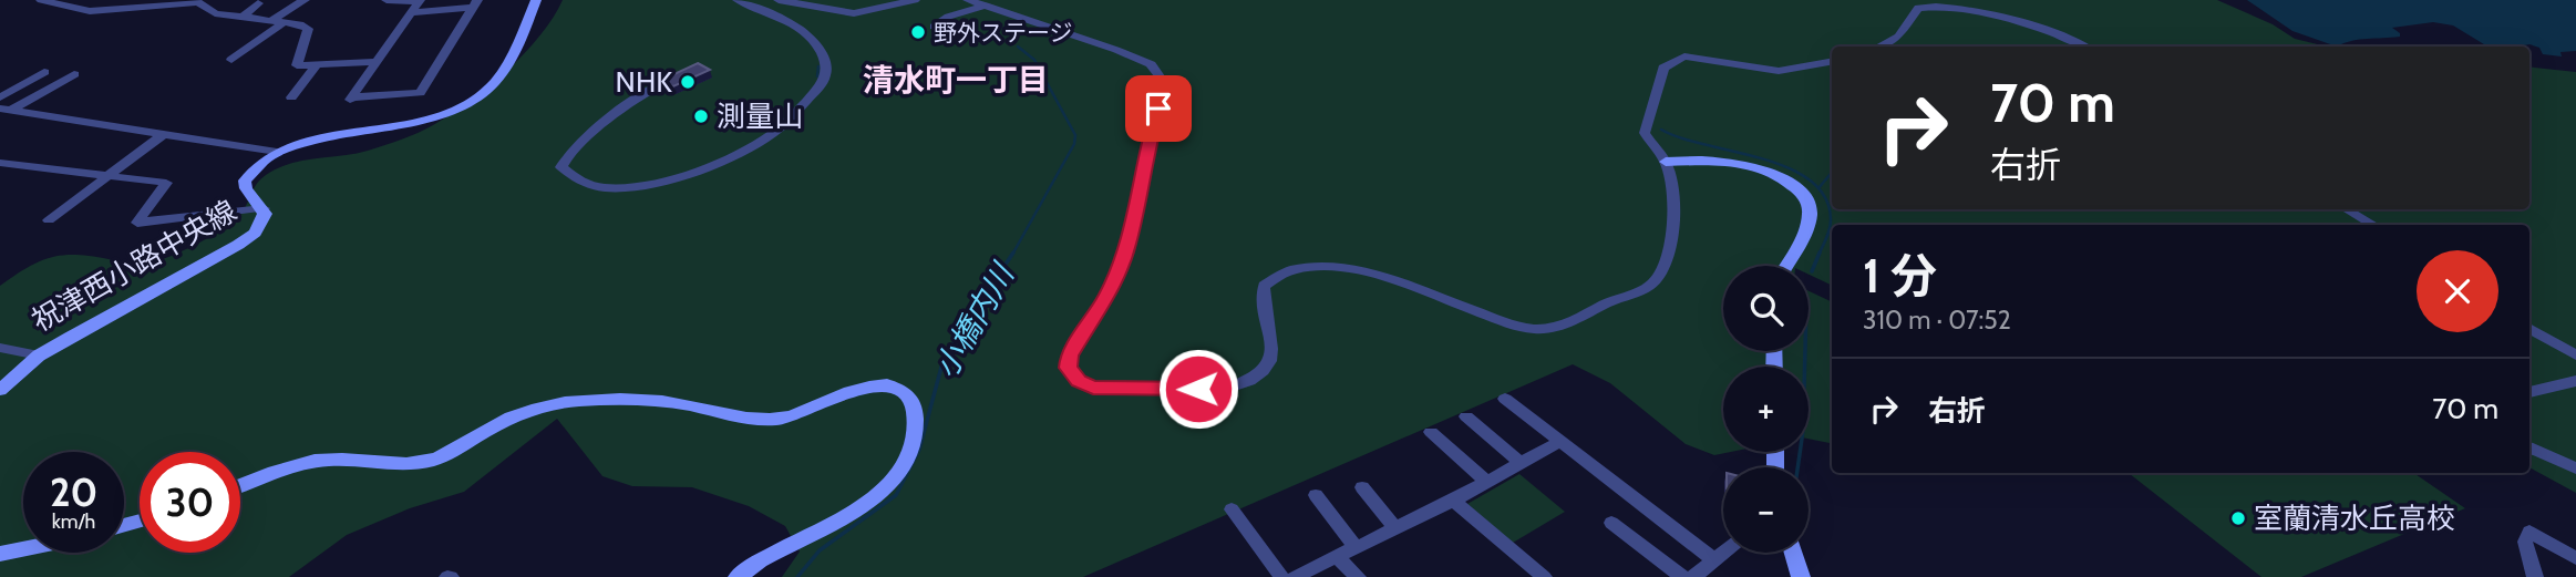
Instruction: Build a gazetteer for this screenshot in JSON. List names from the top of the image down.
{
  "streets": {
    "main road": ["祝津西小路中央線"]
  },
  "districts": ["清水町一丁目"],
  "water": ["小橋内川"],
  "places": [
    "野外ステージ",
    "NHK",
    "測量山",
    "室蘭清水丘高校"
  ],
  "page": {
    "turn": ["70 m", "右折"],
    "heading": ["1 分", "310 m · 07:52"],
    "map_buttons": ["+", "−"],
    "list": [
      {
        "name": "右折",
        "value": "70 m"
      }
    ],
    "speed": "20 km/h",
    "limit": "30"
  }
}
